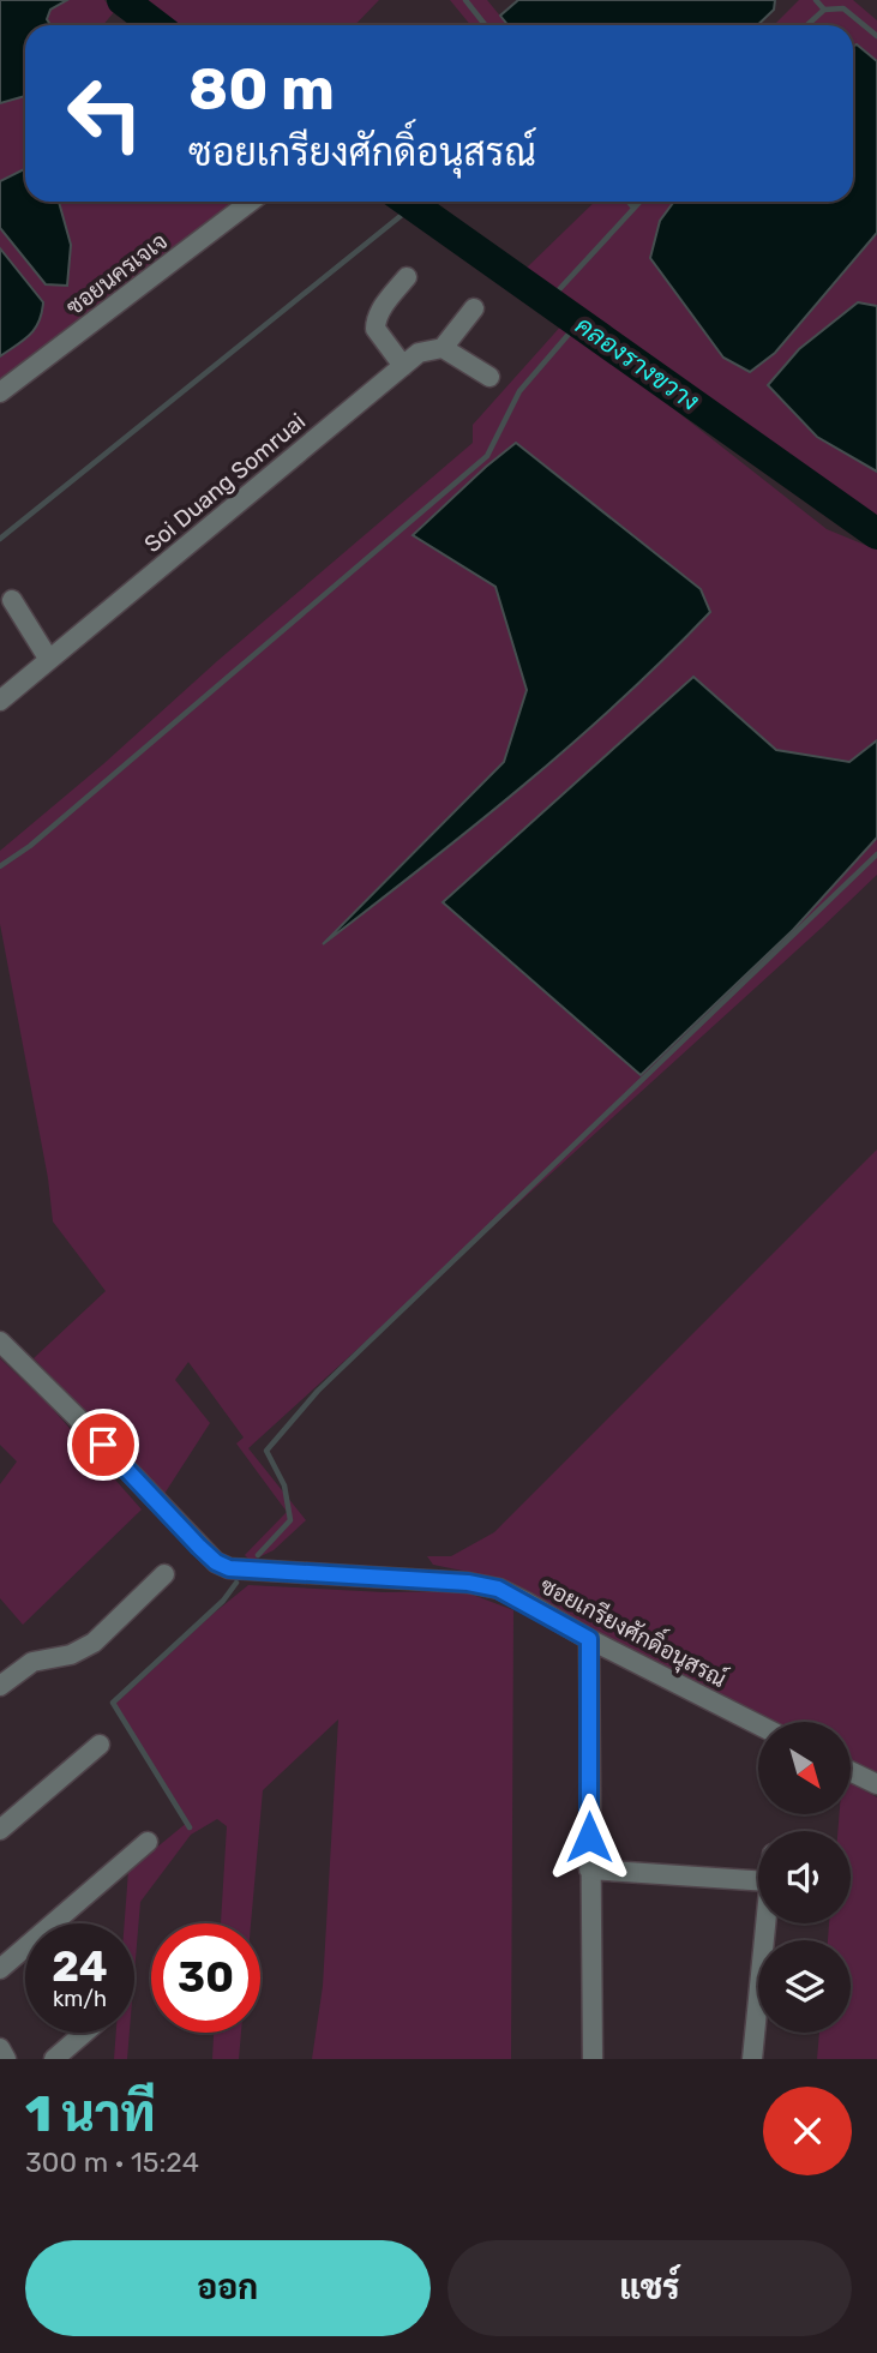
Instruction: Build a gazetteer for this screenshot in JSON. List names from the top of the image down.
{
  "streets": {
    "street": ["ซอยนครเจเจ", "Soi Duang Somruai", "ซอยเกรียงศักดิ์อนุสรณ์"]
  },
  "water": ["คลองรางขวาง"],
  "north": "bottom right",
  "page": {
    "turn": ["80 m", "ซอยเกรียงศักดิ์อนุสรณ์"],
    "speed": "24 km/h",
    "limit": "30",
    "heading": ["1 นาที", "300 m · 15:24"],
    "buttons": ["ออก", "แชร์"]
  }
}
